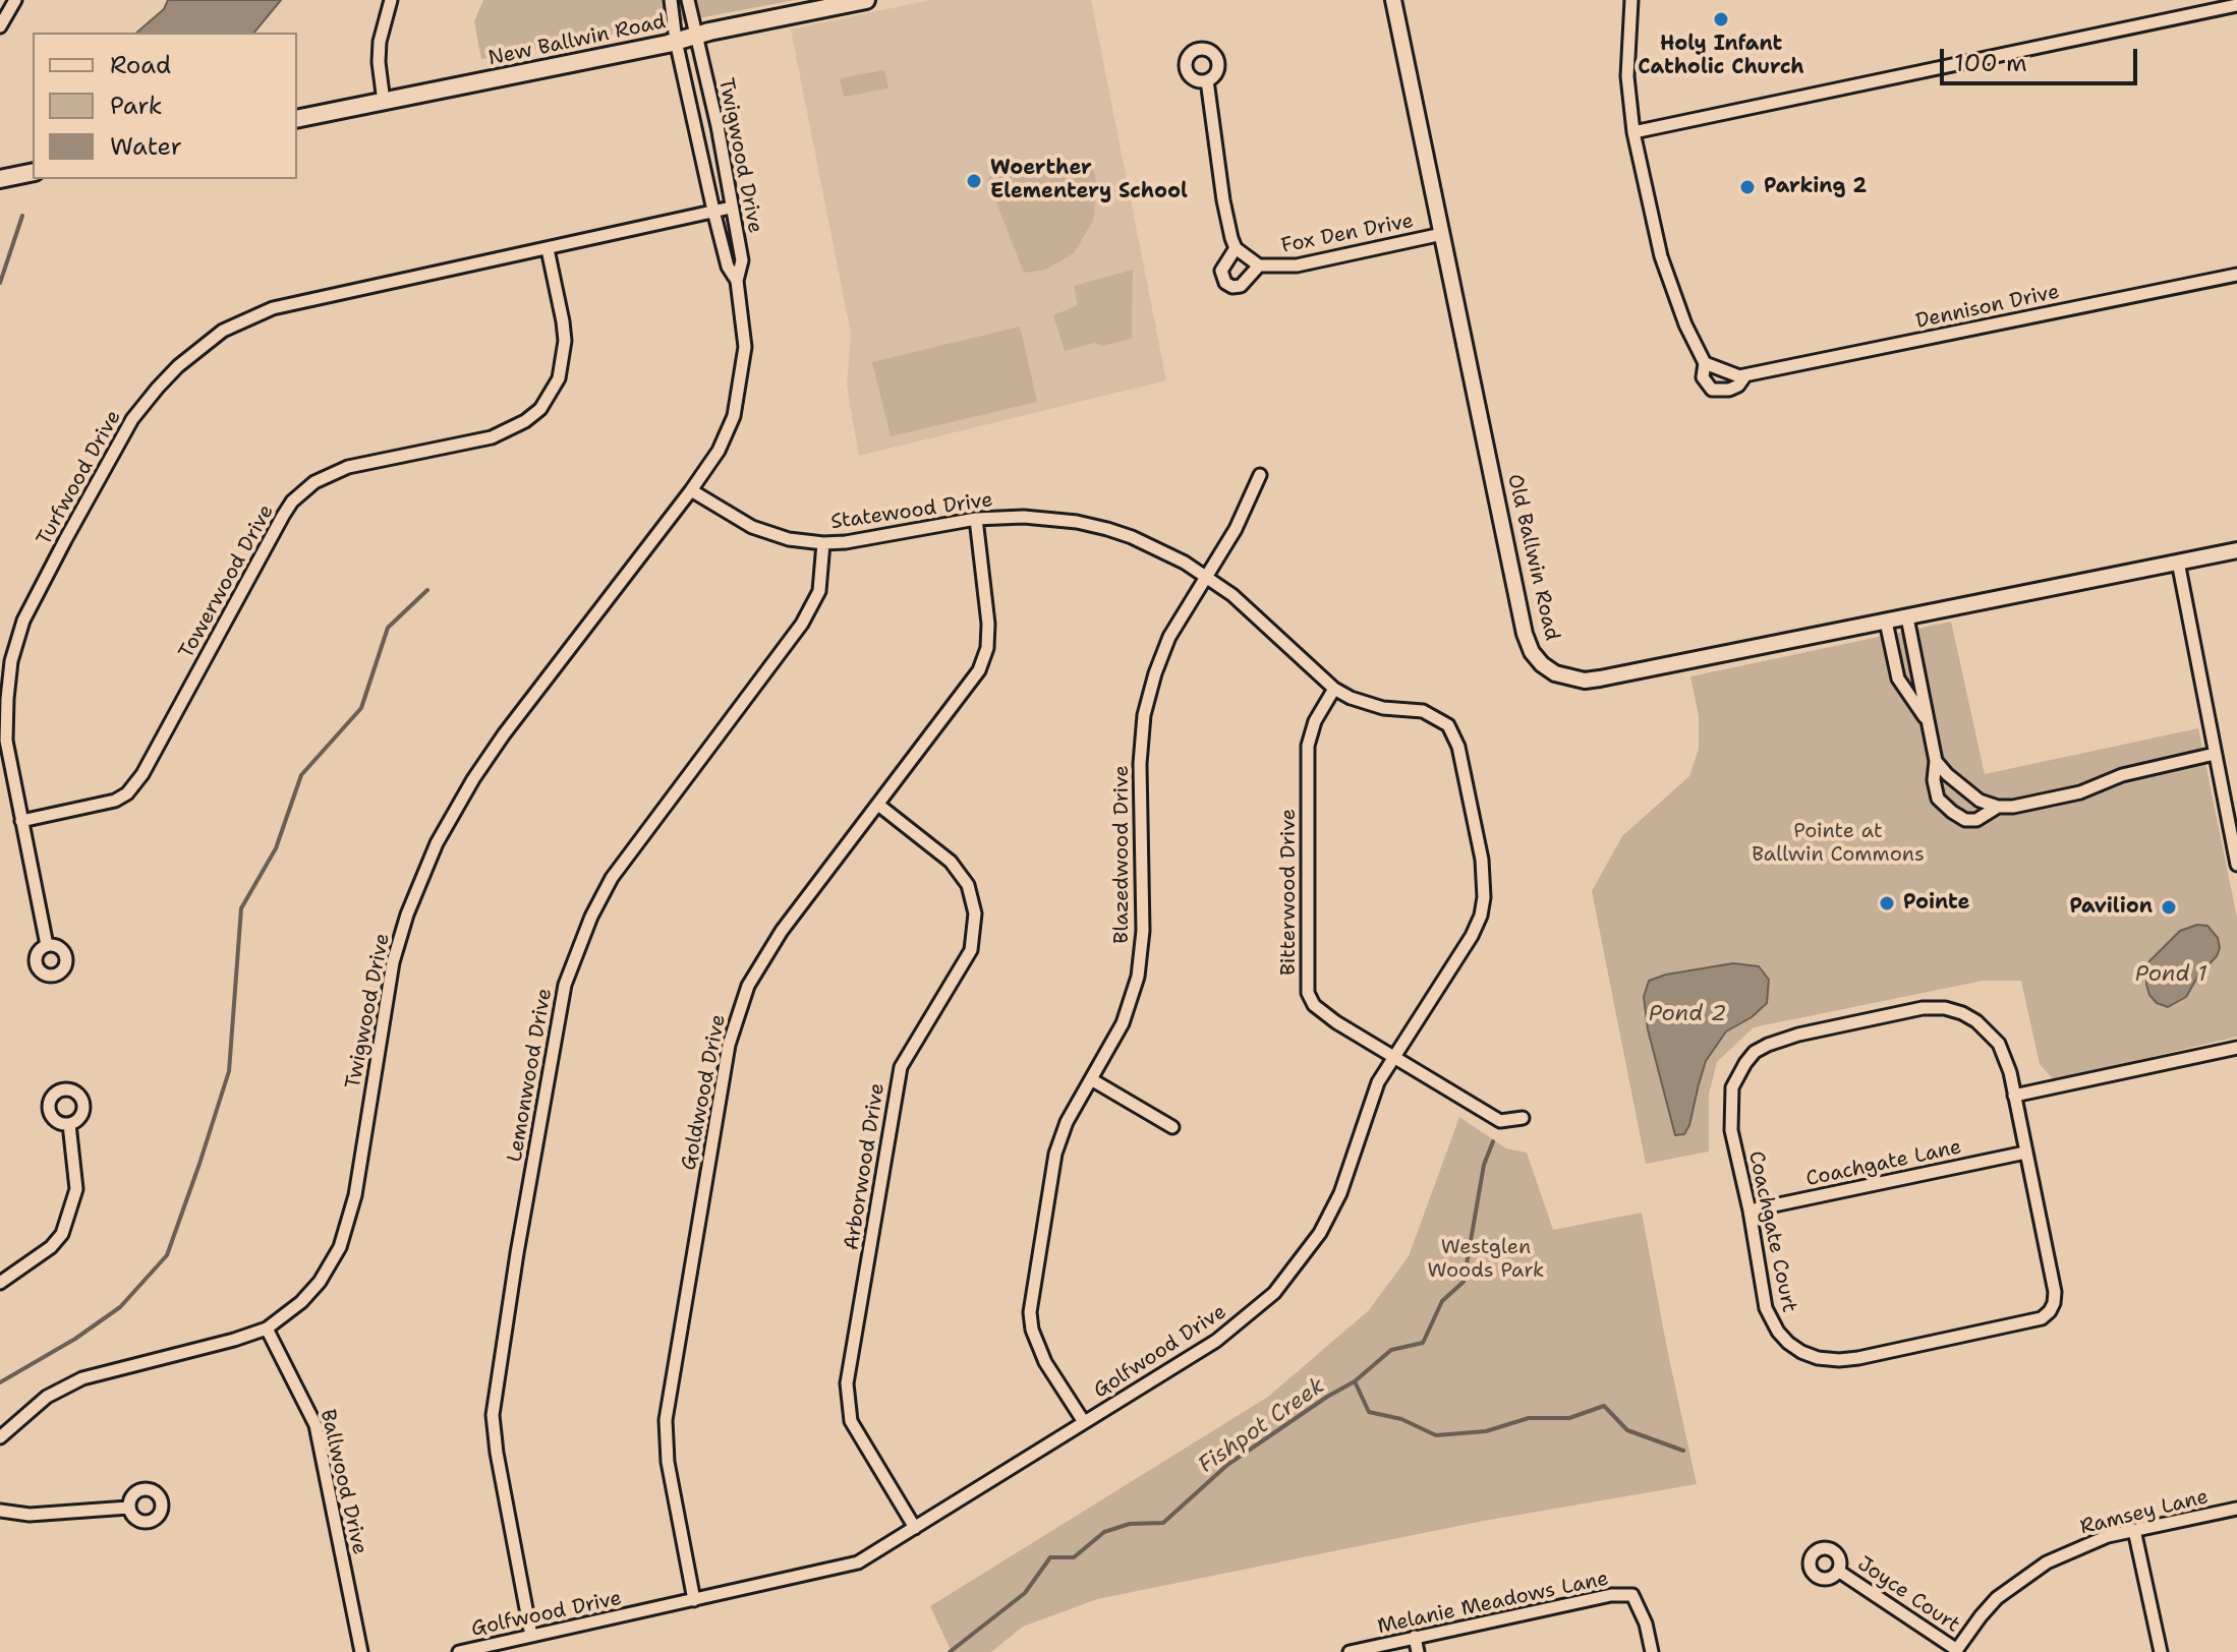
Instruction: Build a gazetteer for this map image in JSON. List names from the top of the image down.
{
  "streets": {
    "main road": ["New Ballwin Road"],
    "street": [
      "Twigwood Drive",
      "Fox Den Drive",
      "Dennison Drive",
      "Turfwood Drive",
      "Statewood Drive",
      "Old Ballwin Road",
      "Towerwood Drive",
      "Blazedwood Drive",
      "Bitterwood Drive",
      "Lemonwood Drive",
      "Goldwood Drive",
      "Coachgate Lane",
      "Arborwood Drive",
      "Coachgate Court",
      "Golfwood Drive",
      "Ballwood Drive",
      "Ramsey Lane",
      "Joyce Court",
      "Melanie Meadows Lane"
    ]
  },
  "crossings": [
    ["New Ballwin Road", "Twigwood Drive"],
    ["Twigwood Drive", "Turfwood Drive"],
    ["Twigwood Drive", "Statewood Drive"],
    ["Twigwood Drive", "Ballwood Drive"],
    ["Fox Den Drive", "Old Ballwin Road"],
    ["Turfwood Drive", "Towerwood Drive"],
    ["Statewood Drive", "Blazedwood Drive"],
    ["Statewood Drive", "Bitterwood Drive"],
    ["Statewood Drive", "Lemonwood Drive"],
    ["Statewood Drive", "Goldwood Drive"],
    ["Statewood Drive", "Golfwood Drive"],
    ["Blazedwood Drive", "Golfwood Drive"],
    ["Bitterwood Drive", "Golfwood Drive"],
    ["Lemonwood Drive", "Golfwood Drive"],
    ["Goldwood Drive", "Arborwood Drive"],
    ["Goldwood Drive", "Golfwood Drive"],
    ["Coachgate Lane", "Coachgate Court"],
    ["Arborwood Drive", "Golfwood Drive"],
    ["Ramsey Lane", "Joyce Court"]
  ],
  "water": ["Pond 1", "Pond 2", "Fishpot Creek"],
  "parks": ["Pointe at Ballwin Commons", "Westglen Woods Park"],
  "places": [
    "Holy Infant Catholic Church",
    "Woerther Elementery School",
    "Parking 2",
    "Pointe",
    "Pavilion"
  ],
  "legend": ["Road", "Park", "Water"],
  "scale_bar": "100 m"
}
